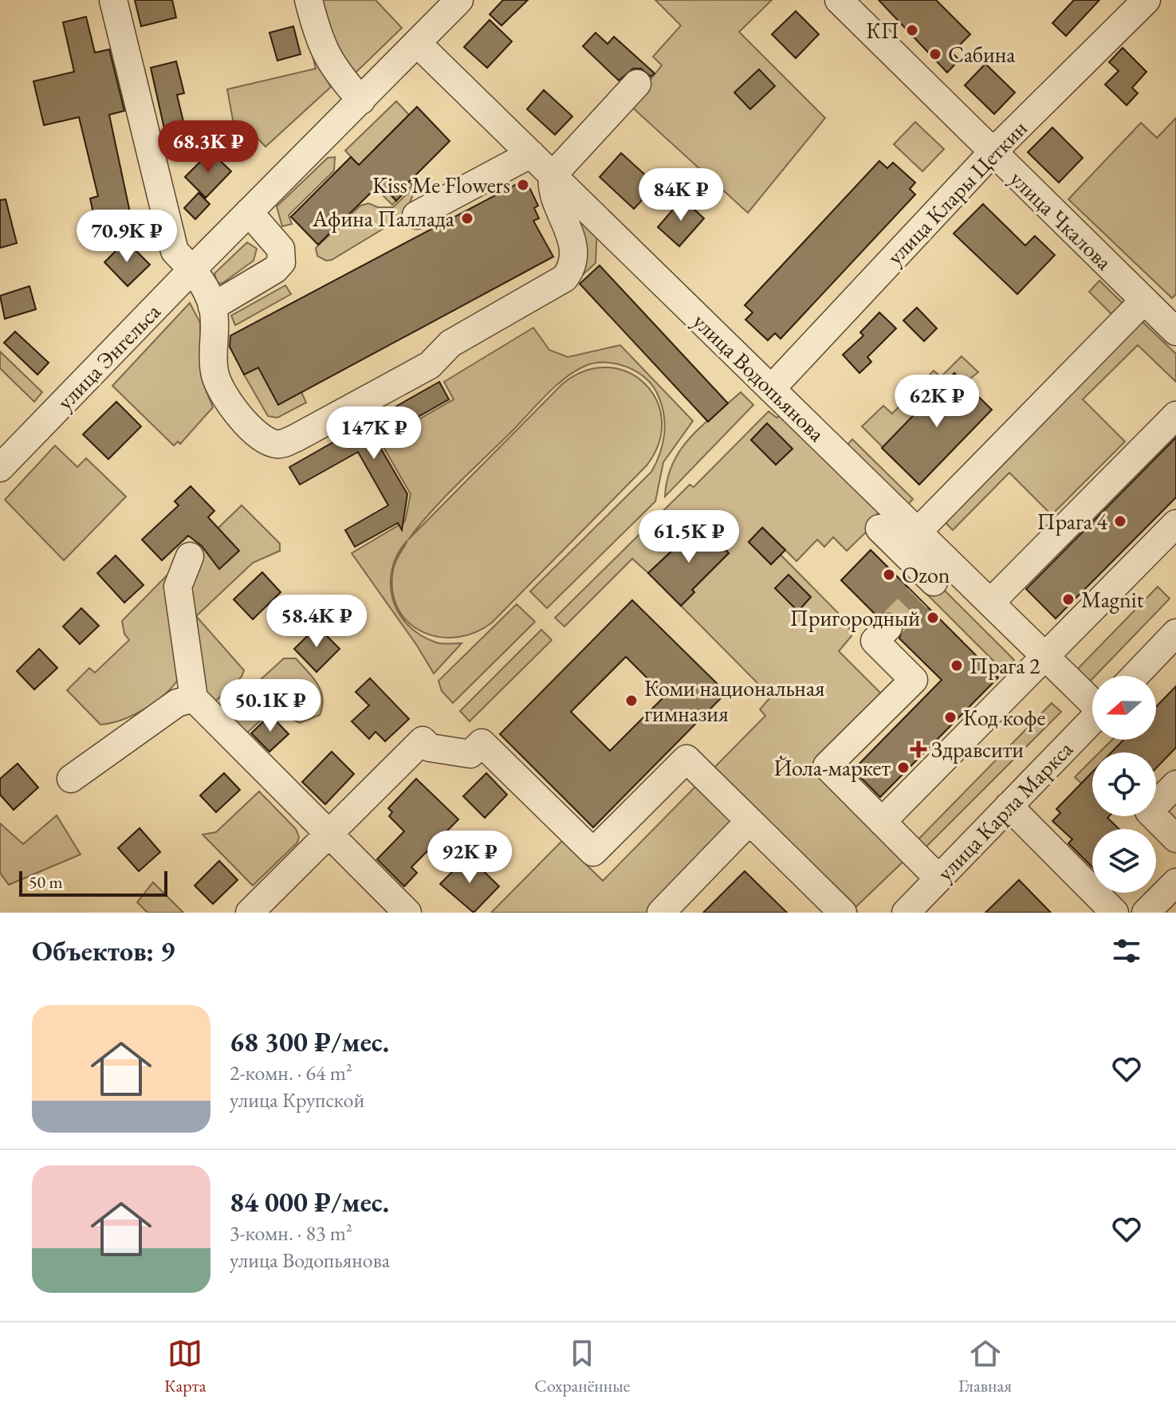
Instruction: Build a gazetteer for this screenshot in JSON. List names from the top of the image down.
{
  "streets": {
    "street": [
      "улица Клары Цеткин",
      "улица Чкалова",
      "улица Энгельса",
      "улица Водопьянова",
      "улица Карла Маркса"
    ]
  },
  "crossings": [
    ["улица Клары Цеткин", "улица Чкалова"],
    ["улица Клары Цеткин", "улица Водопьянова"],
    ["улица Энгельса", "улица Водопьянова"]
  ],
  "places": {
    "other": [
      "КП",
      "Сабина",
      "Kiss Me Flowers",
      "Афина Паллада",
      "Прага 4",
      "Ozon",
      "Magnit",
      "Пригородный",
      "Прага 2",
      "Коми национальная гимназия",
      "Код кофе",
      "Йола-маркет"
    ],
    "health": ["Здравсити"]
  },
  "scale_bar": "50 m",
  "north": "left",
  "page": {
    "price": [
      "68.3K ₽",
      "84K ₽",
      "70.9K ₽",
      "62K ₽",
      "147K ₽",
      "61.5K ₽",
      "58.4K ₽",
      "50.1K ₽",
      "92K ₽"
    ],
    "scale": "50 m",
    "heading": "Объектов: 9",
    "list": [
      {
        "name": "68 300 ₽/мес.",
        "note": "2-комн. · 64 m² · улица Крупской"
      },
      {
        "name": "84 000 ₽/мес.",
        "note": "3-комн. · 83 m² · улица Водопьянова"
      }
    ],
    "tabs": ["Карта", "Сохранённые", "Главная"]
  }
}
